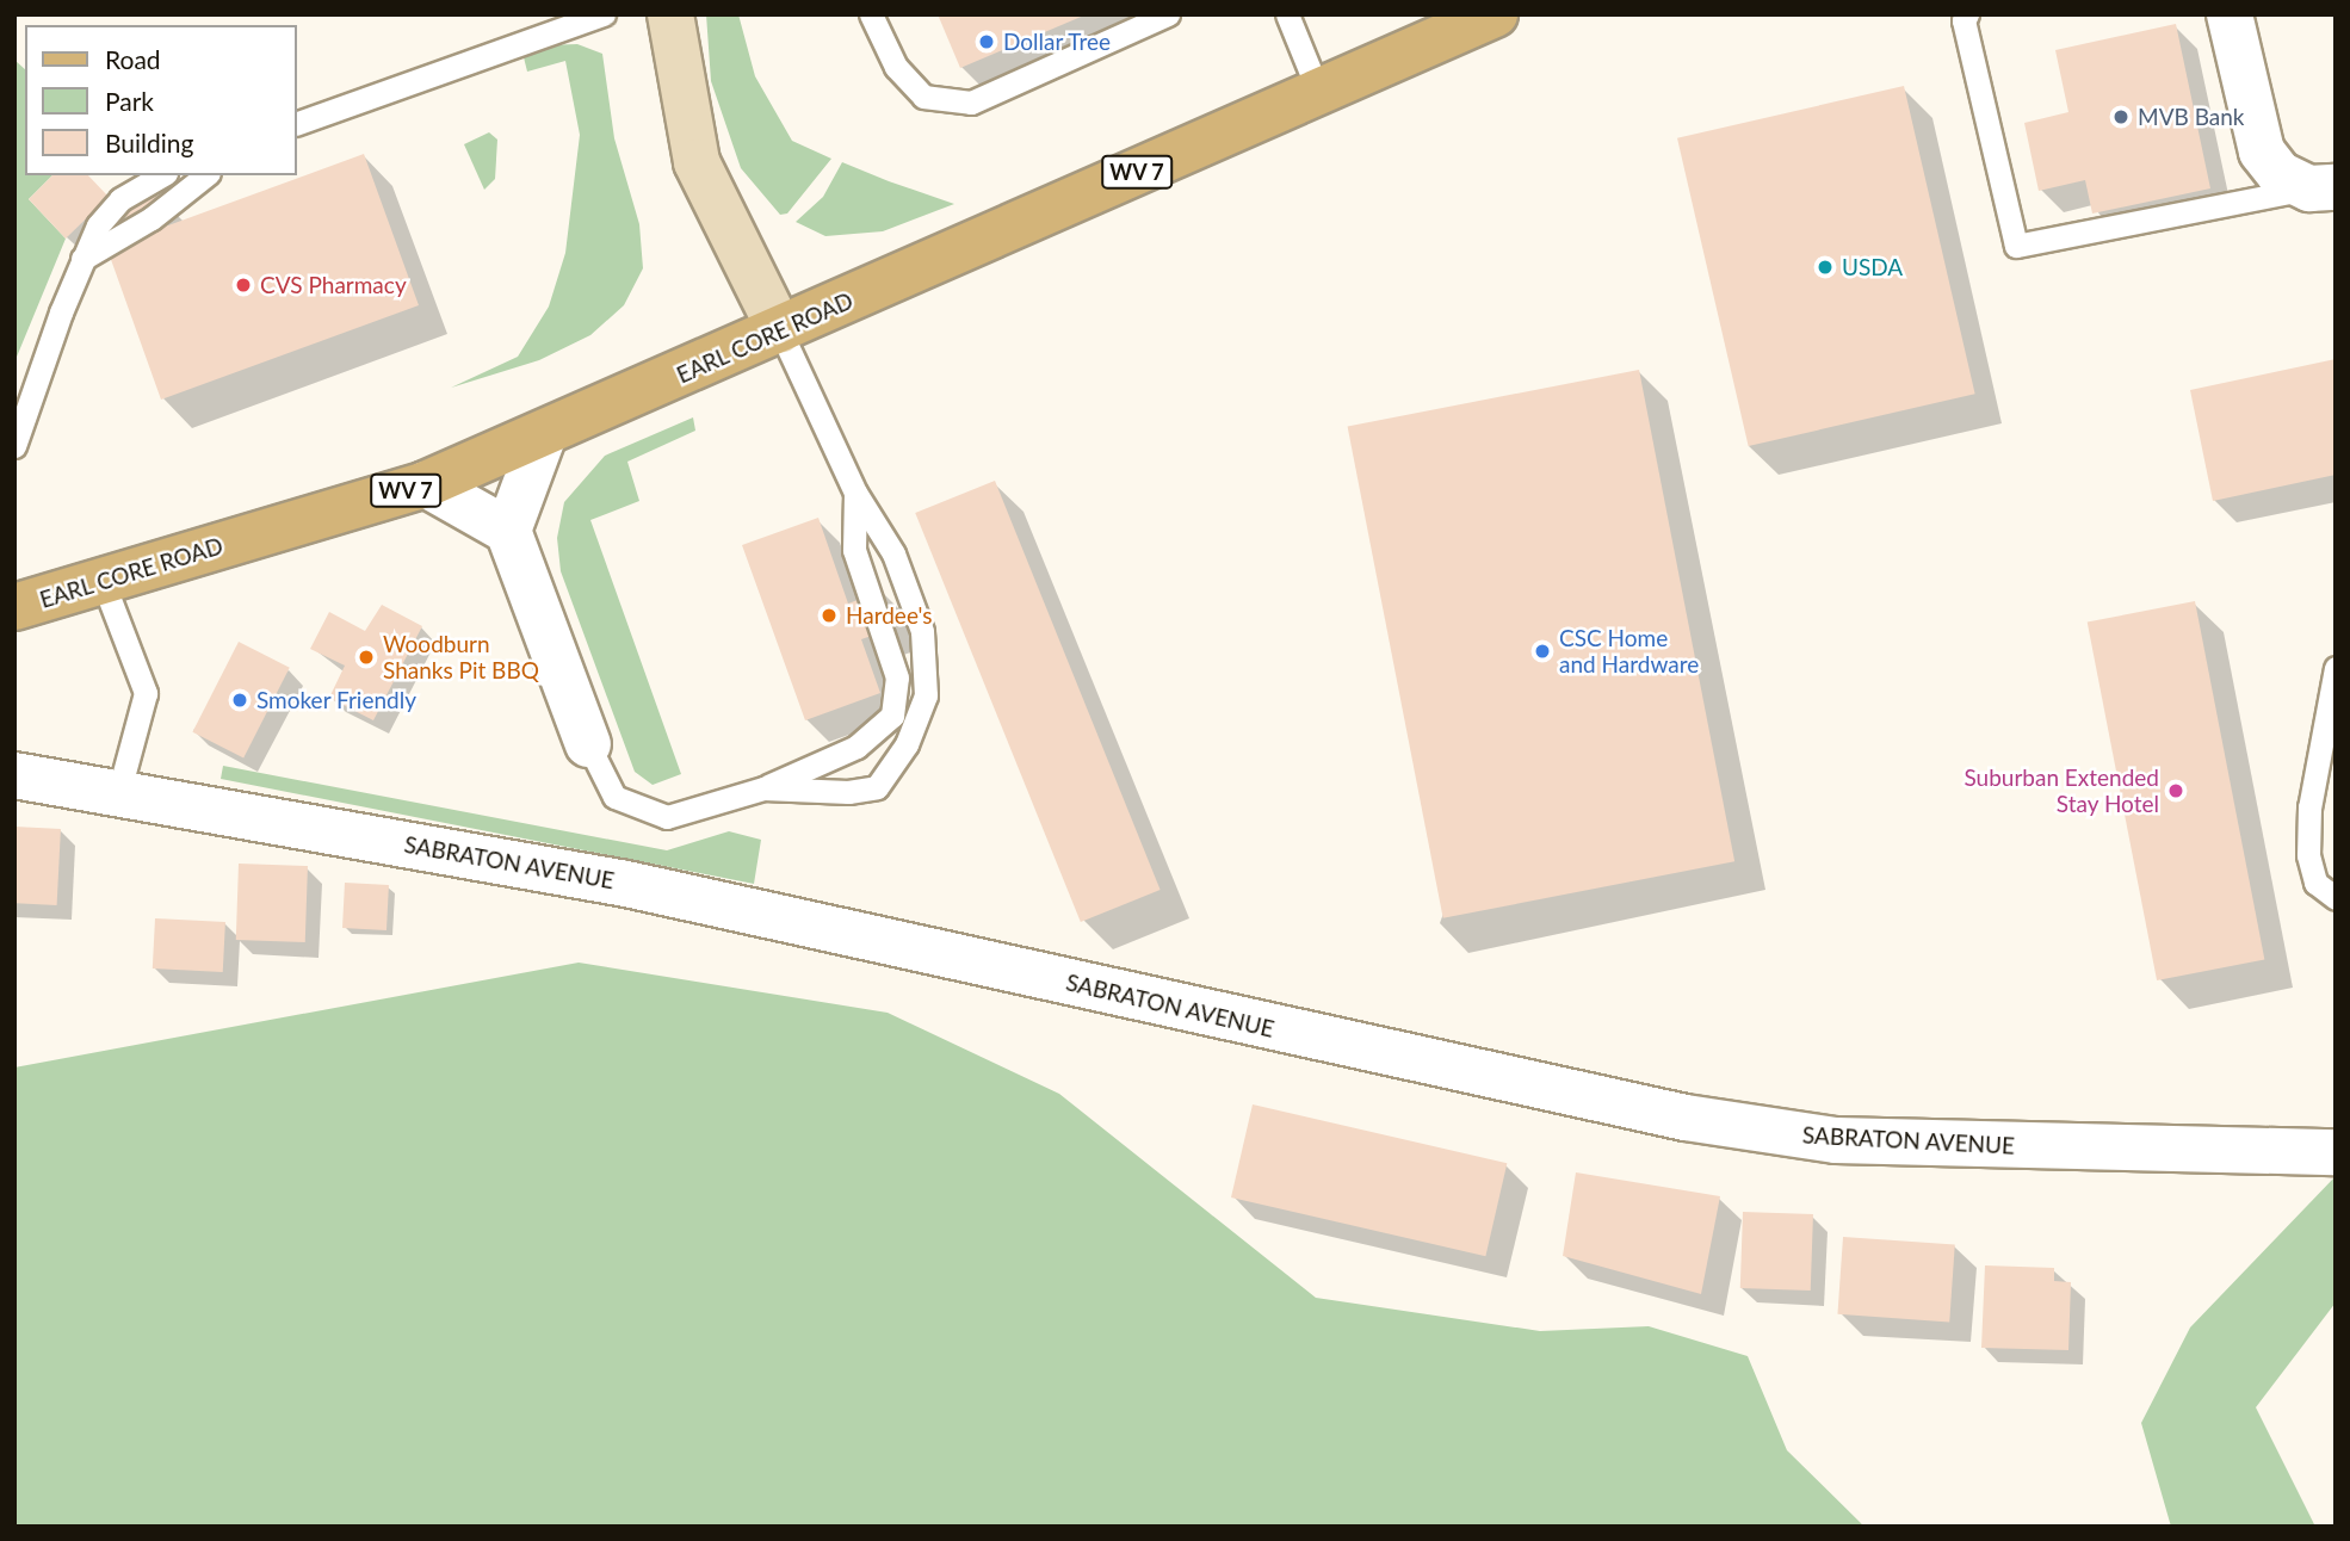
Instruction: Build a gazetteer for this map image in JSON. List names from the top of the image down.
{
  "streets": {
    "main road": ["WV 7", "EARL CORE ROAD"],
    "street": ["SABRATON AVENUE"]
  },
  "places": [
    "Dollar Tree",
    "MVB Bank",
    "USDA",
    "CVS Pharmacy",
    "Hardee's",
    "CSC Home and Hardware",
    "Woodburn Shanks Pit BBQ",
    "Smoker Friendly",
    "Suburban Extended Stay Hotel"
  ],
  "legend": ["Road", "Park", "Building"]
}
